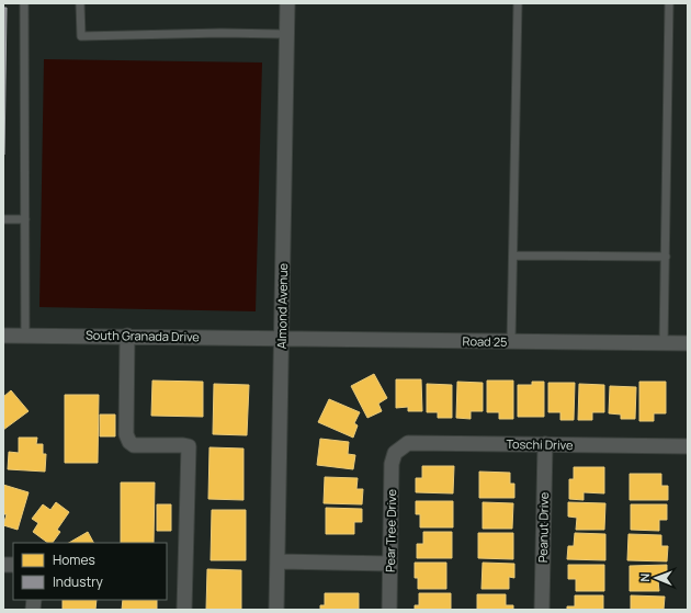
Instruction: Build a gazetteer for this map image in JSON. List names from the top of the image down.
{
  "streets": {
    "street": [
      "Almond Avenue",
      "South Granada Drive",
      "Road 25",
      "Toschi Drive",
      "Peanut Drive",
      "Pear Tree Drive"
    ]
  },
  "crossings": [
    ["Almond Avenue", "South Granada Drive"],
    ["Almond Avenue", "Road 25"],
    ["South Granada Drive", "Road 25"],
    ["Toschi Drive", "Peanut Drive"],
    ["Toschi Drive", "Pear Tree Drive"]
  ],
  "legend": ["Homes", "Industry"],
  "north": "left"
}
